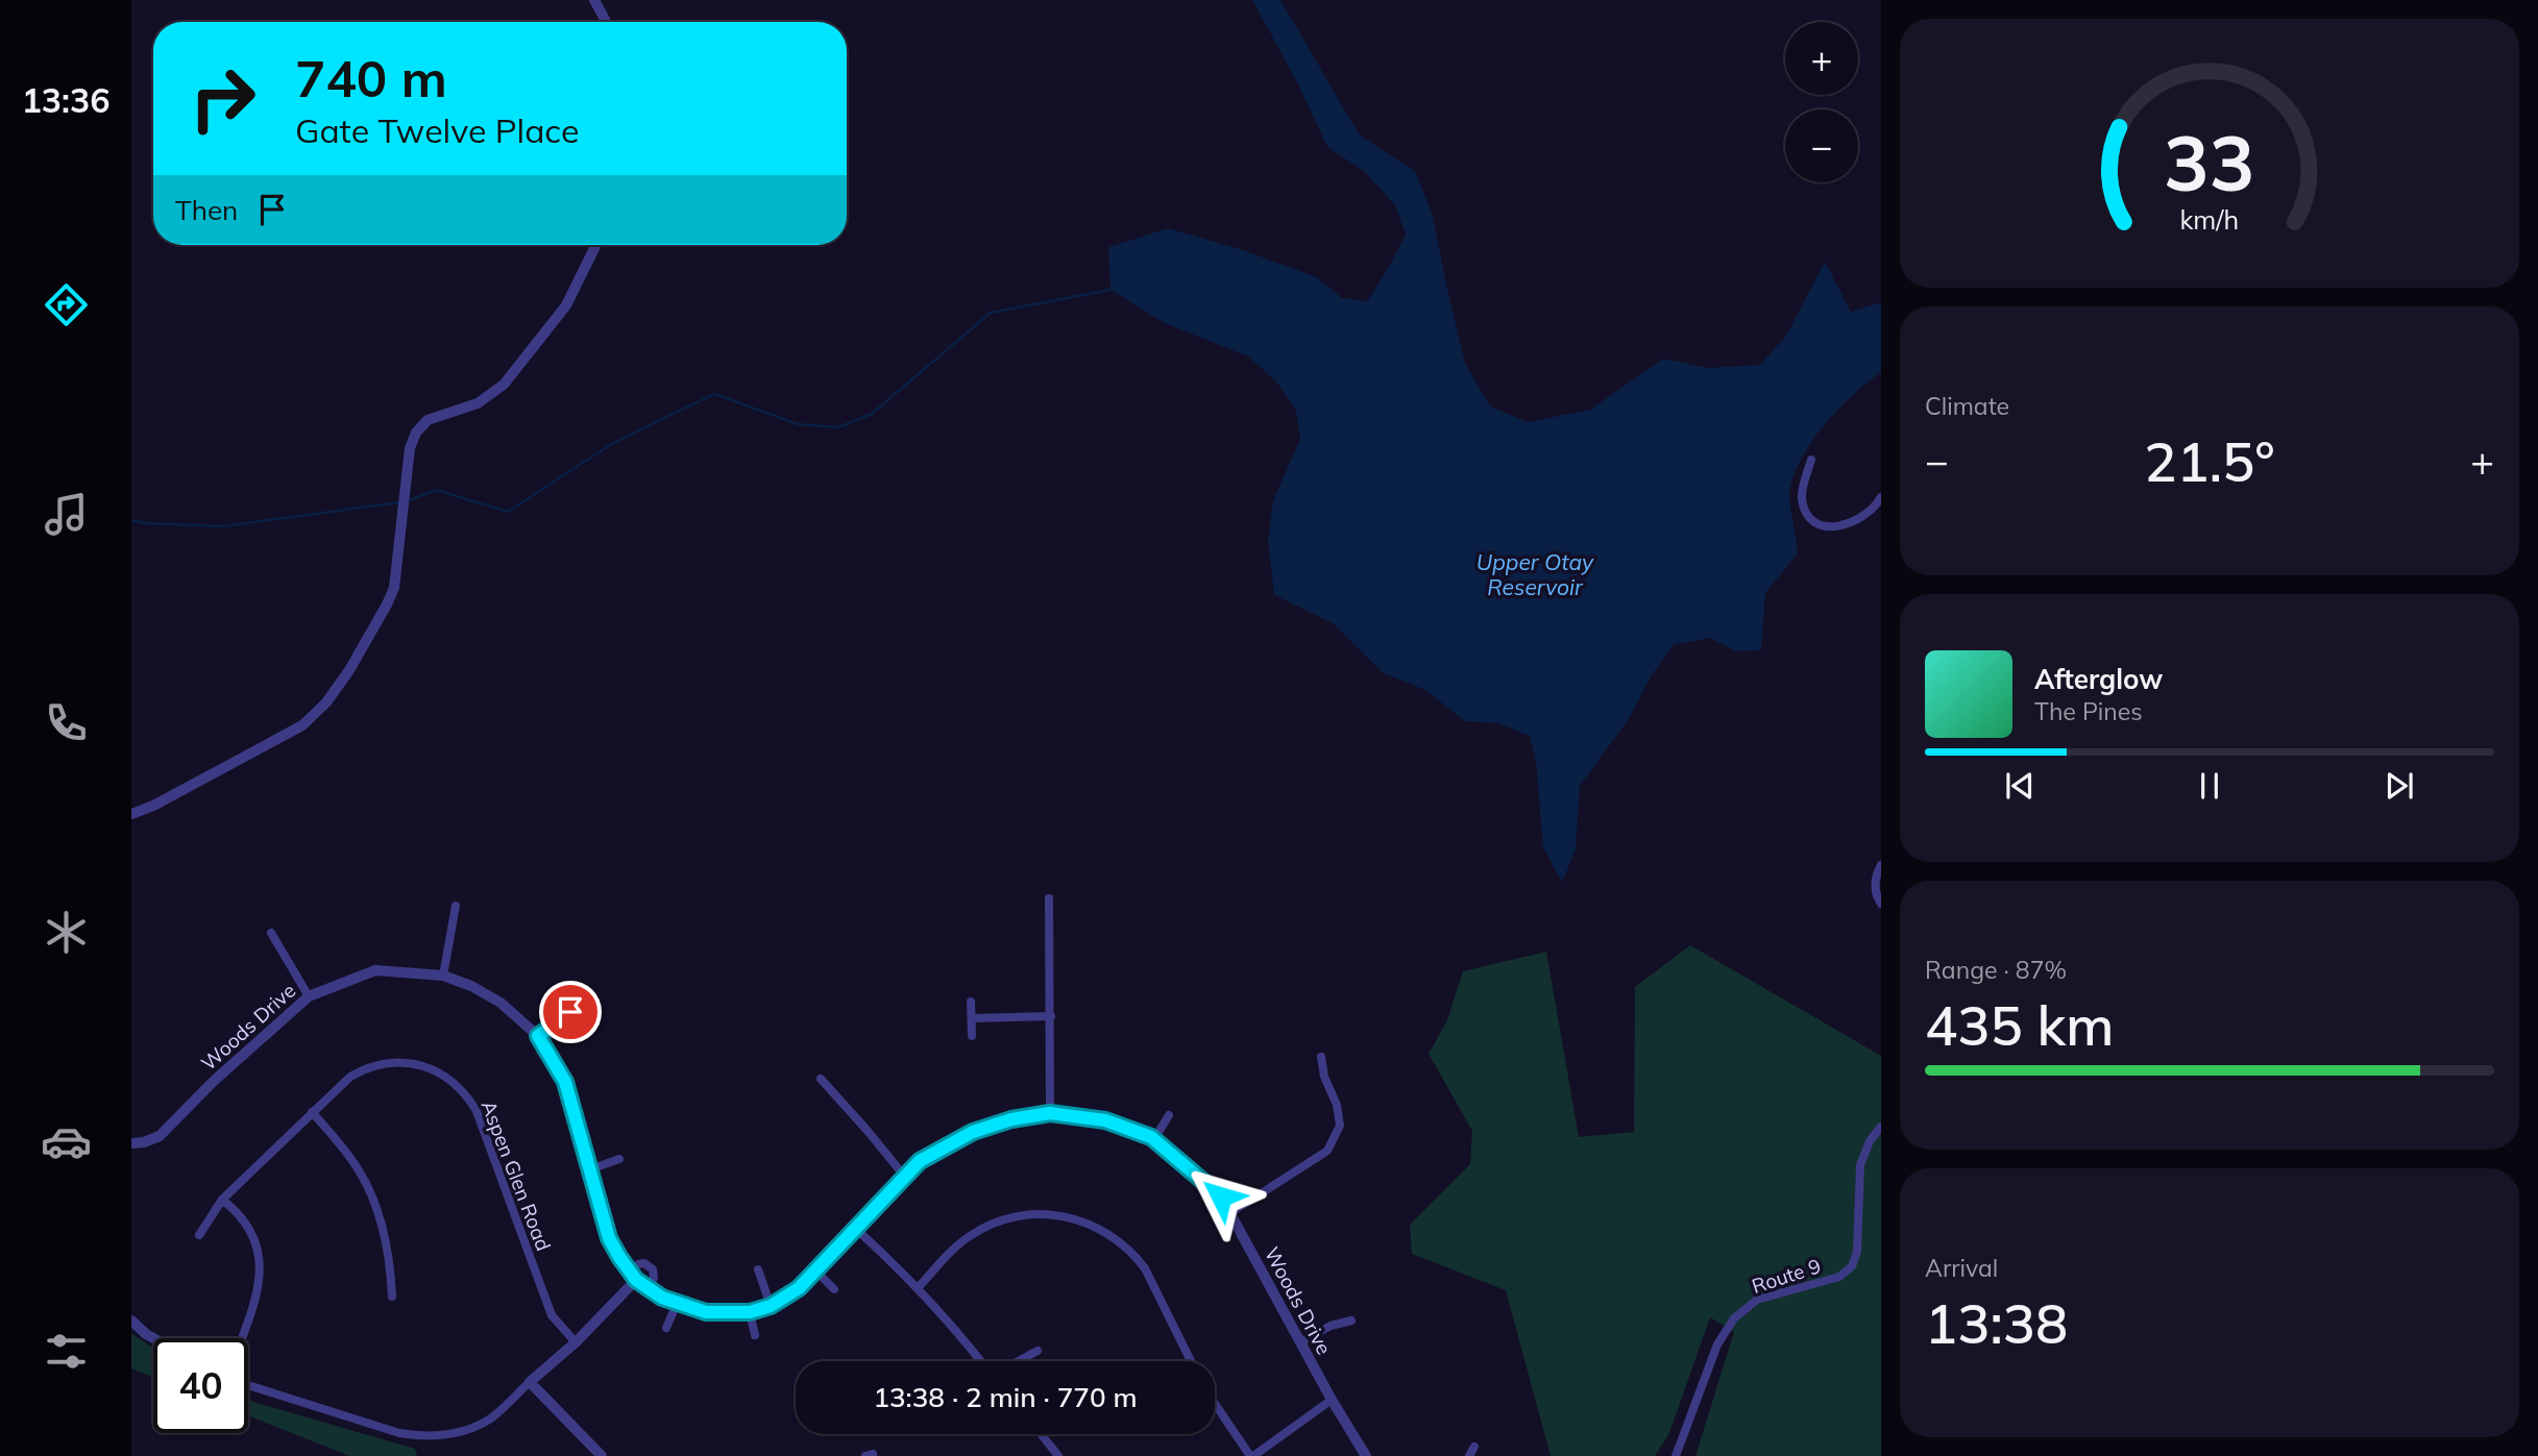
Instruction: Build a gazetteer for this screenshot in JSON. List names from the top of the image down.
{
  "streets": {
    "street": ["Woods Drive", "Aspen Glen Road", "Route 9"]
  },
  "water": ["Upper Otay Reservoir"],
  "page": {
    "tabs": "13:36",
    "map_buttons": ["+", "−"],
    "turn": ["740 m", "Gate Twelve Place"],
    "then": "Then",
    "tile": [
      "Climate",
      ["Range · 87%", "435 km"],
      ["Arrival", "13:38"]
    ],
    "heat": ["−", "21.5°", "+"],
    "song": ["Afterglow", "The Pines"],
    "limit": "40",
    "trip": "13:38 · 2 min · 770 m",
    "gauge": ["33", "km/h"]
  }
}
